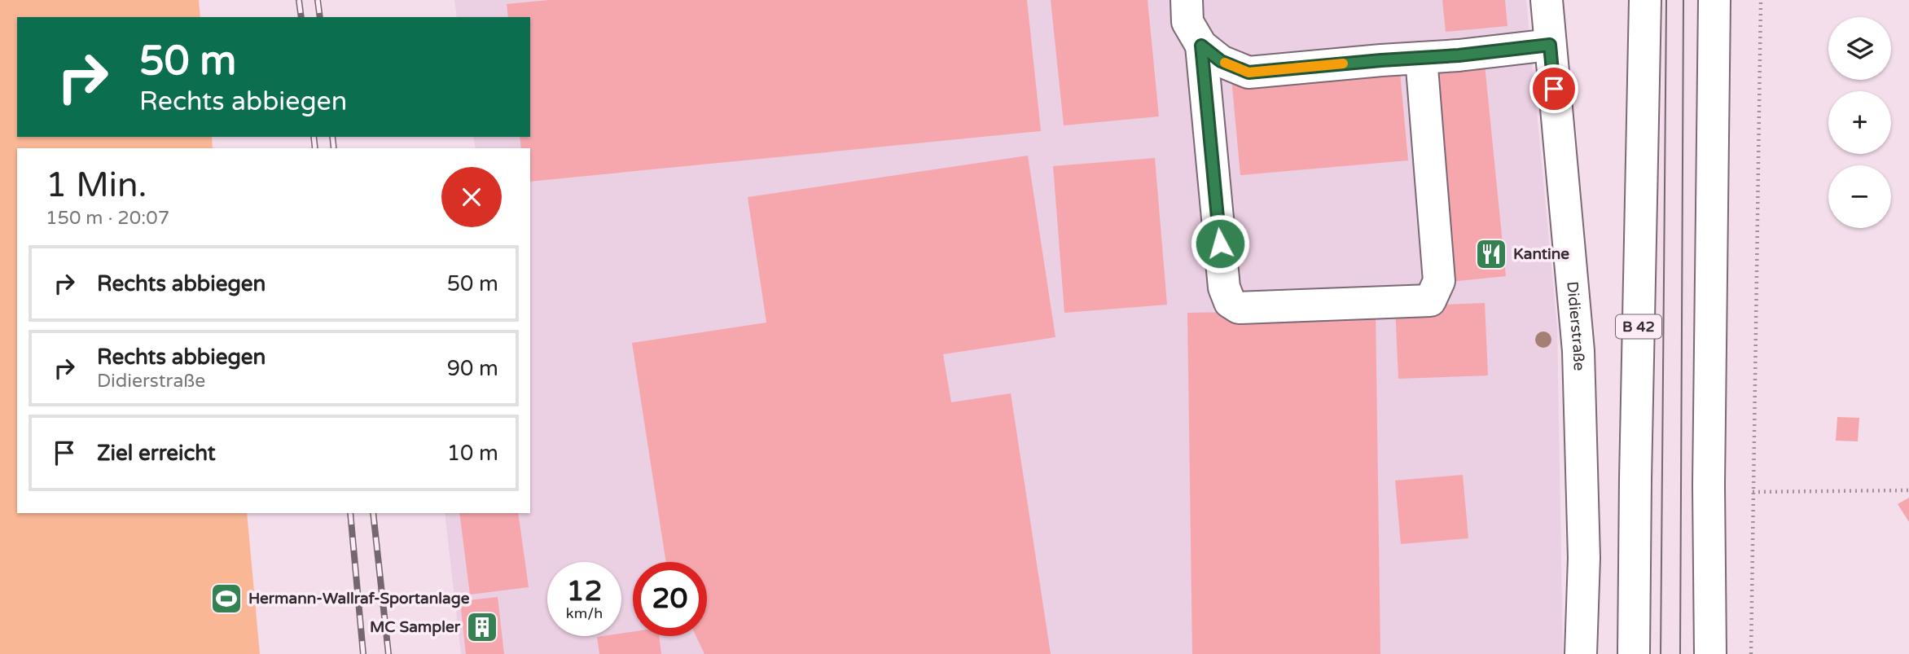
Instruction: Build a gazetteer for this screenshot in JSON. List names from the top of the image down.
{
  "streets": {
    "main road": ["Didierstraße", "B 42"]
  },
  "places": {
    "restaurant": ["Kantine"],
    "sports": ["Hermann-Wallraf-Sportanlage"],
    "building": ["MC Sampler"]
  },
  "page": {
    "map_buttons": ["+", "−"],
    "turn": ["50 m", "Rechts abbiegen"],
    "heading": ["1 Min.", "150 m · 20:07"],
    "list": [
      {
        "name": "Rechts abbiegen",
        "value": "50 m"
      },
      {
        "name": "Rechts abbiegen",
        "note": "Didierstraße",
        "value": "90 m"
      },
      {
        "name": "Ziel erreicht",
        "value": "10 m"
      }
    ],
    "speed": "12 km/h",
    "limit": "20"
  }
}
